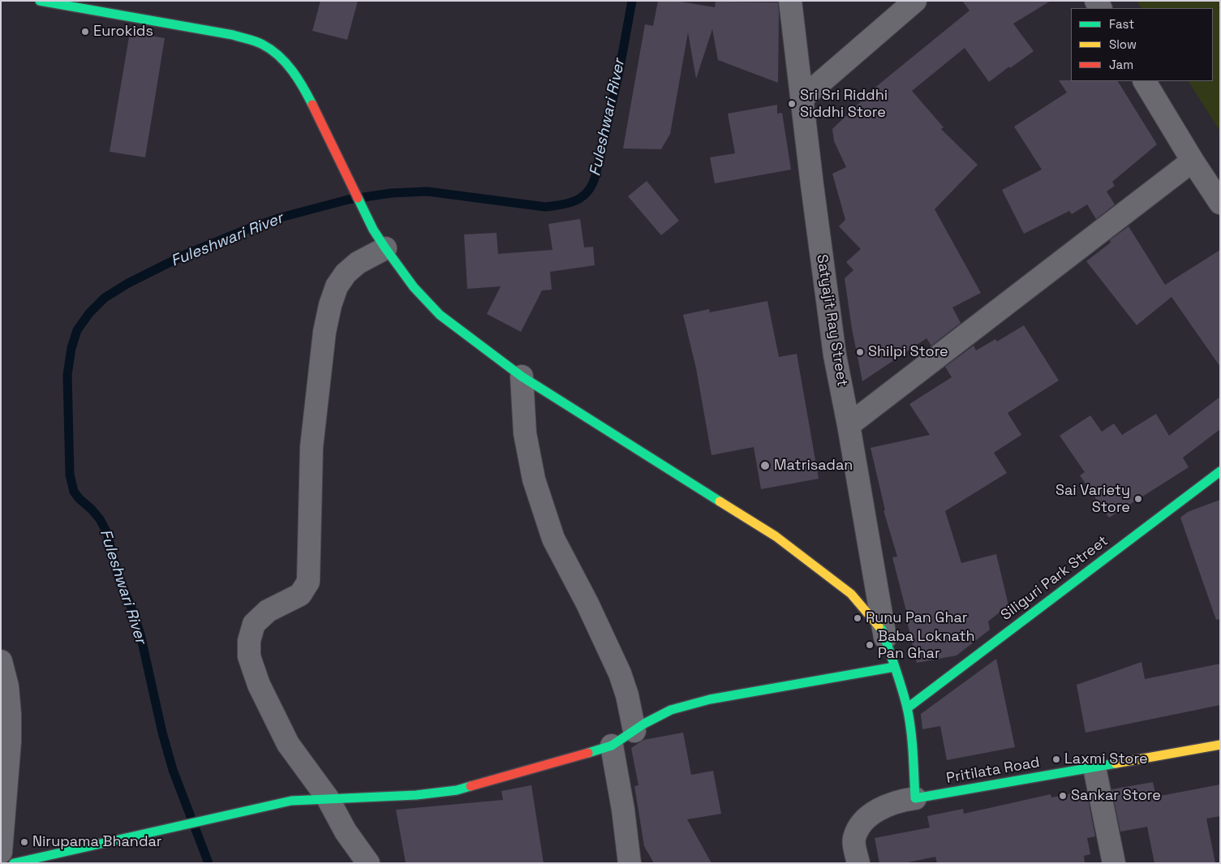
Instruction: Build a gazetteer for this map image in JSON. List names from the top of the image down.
{
  "streets": {
    "street": ["Satyajit Ray Street", "Siliguri Park Street", "Pritilata Road"]
  },
  "water": ["Fuleshwari River"],
  "places": [
    "Eurokids",
    "Sri Sri Riddhi Siddhi Store",
    "Shilpi Store",
    "Matrisadan",
    "Sai Variety Store",
    "Runu Pan Ghar",
    "Baba Loknath Pan Ghar",
    "Laxmi Store",
    "Sankar Store",
    "Nirupama Bhandar"
  ],
  "legend": ["Fast", "Slow", "Jam"]
}
